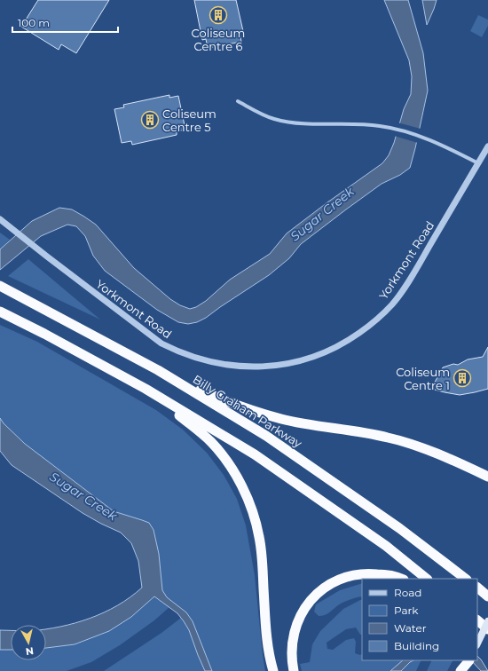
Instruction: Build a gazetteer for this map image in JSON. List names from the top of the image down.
{
  "streets": {
    "highway": ["Billy Graham Parkway"],
    "street": ["Yorkmont Road"]
  },
  "water": ["Sugar Creek"],
  "places": {
    "building": ["Coliseum Centre 6", "Coliseum Centre 5", "Coliseum Centre 1"]
  },
  "legend": [
    "Road",
    "Park",
    "Water",
    "Building"
  ],
  "scale_bar": "100 m",
  "north": "bottom"
}
